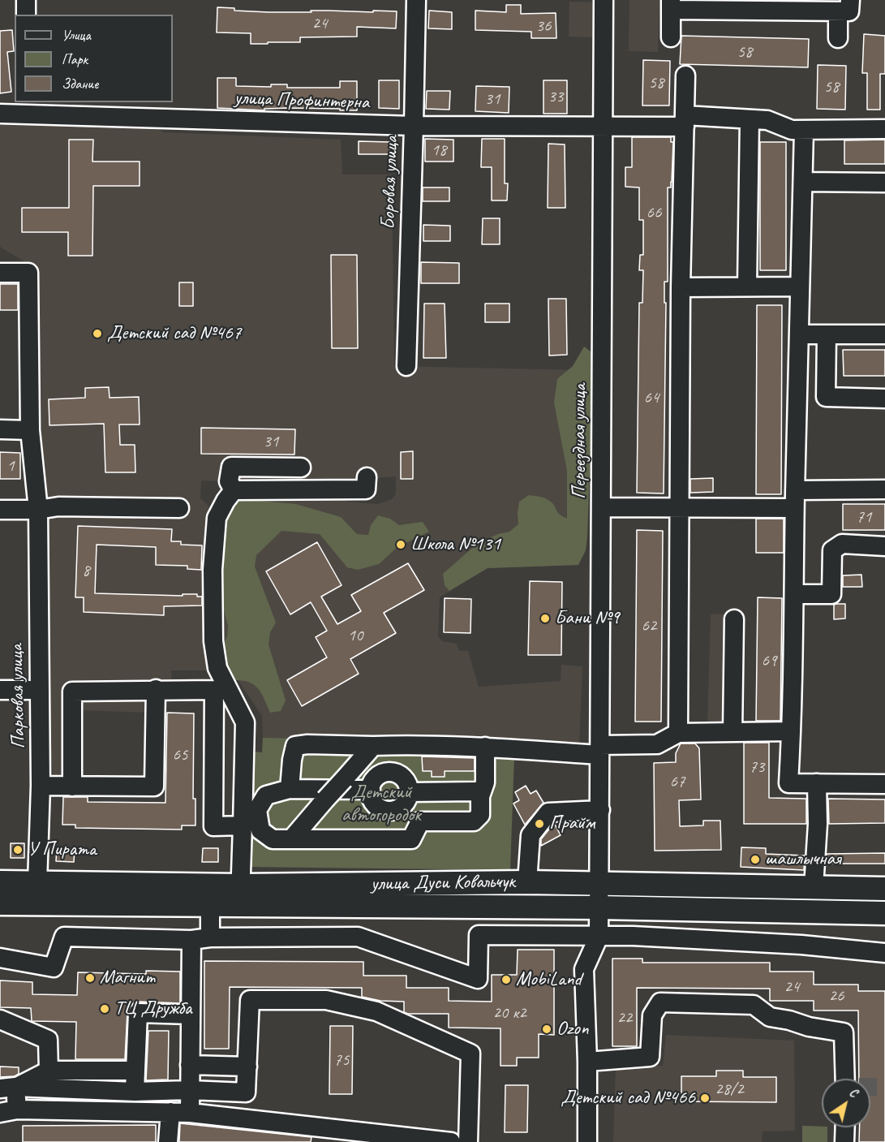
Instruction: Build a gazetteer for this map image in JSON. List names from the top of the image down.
{
  "streets": {
    "main road": ["улица Дуси Ковальчук"],
    "street": [
      "улица Профинтерна",
      "Боровая улица",
      "Переездная улица",
      "Парковая улица"
    ]
  },
  "crossings": [
    ["улица Профинтерна", "Боровая улица"],
    ["улица Профинтерна", "Переездная улица"],
    ["Переездная улица", "улица Дуси Ковальчук"],
    ["Парковая улица", "улица Дуси Ковальчук"]
  ],
  "parks": ["Детский автогородок"],
  "places": [
    "Детский сад №467",
    "Школа №131",
    "Бани №9",
    "Прайм",
    "У Пирата",
    "шашлычная",
    "Магнит",
    "MobiLand",
    "ТЦ Дружба",
    "Ozon",
    "Детский сад №466"
  ],
  "house_numbers": [
    "24",
    "36",
    "58",
    "58",
    "58",
    "33",
    "31",
    "18",
    "66",
    "64",
    "31",
    "1",
    "71",
    "8",
    "62",
    "10",
    "69",
    "65",
    "73",
    "67",
    "24",
    "26",
    "20 к2",
    "22",
    "75",
    "28/2"
  ],
  "legend": ["Улица", "Парк", "Здание"],
  "north": "top right"
}
